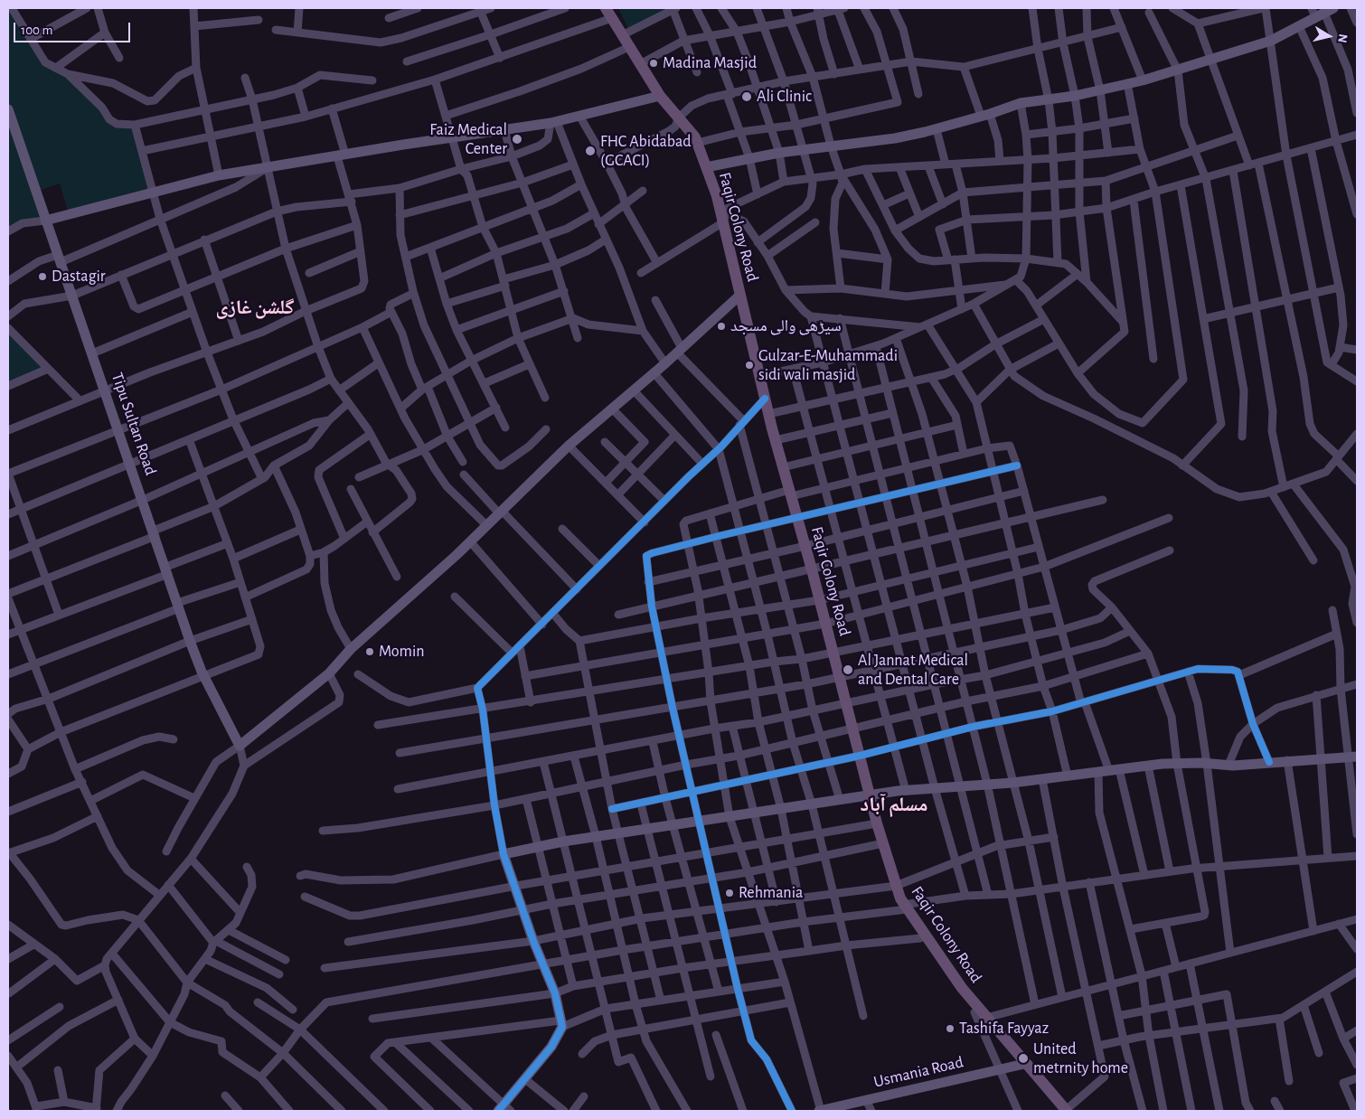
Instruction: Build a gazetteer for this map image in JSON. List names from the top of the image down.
{
  "streets": {
    "main road": ["Faqir Colony Road", "Tipu Sultan Road", "Usmania Road"]
  },
  "crossings": [
    ["Faqir Colony Road", "Usmania Road"]
  ],
  "districts": ["گلشن غازی", "مسلم آباد"],
  "places": [
    "Madina Masjid",
    "Ali Clinic",
    "Faiz Medical Center",
    "FHC Abidabad (GCACI)",
    "Dastagir",
    "سیڑھی والی مسجد",
    "Gulzar-E-Muhammadi sidi wali masjid",
    "Momin",
    "Al Jannat Medical and Dental Care",
    "Rehmania",
    "Tashifa Fayyaz",
    "United metrnity home"
  ],
  "scale_bar": "100 m",
  "north": "right"
}
